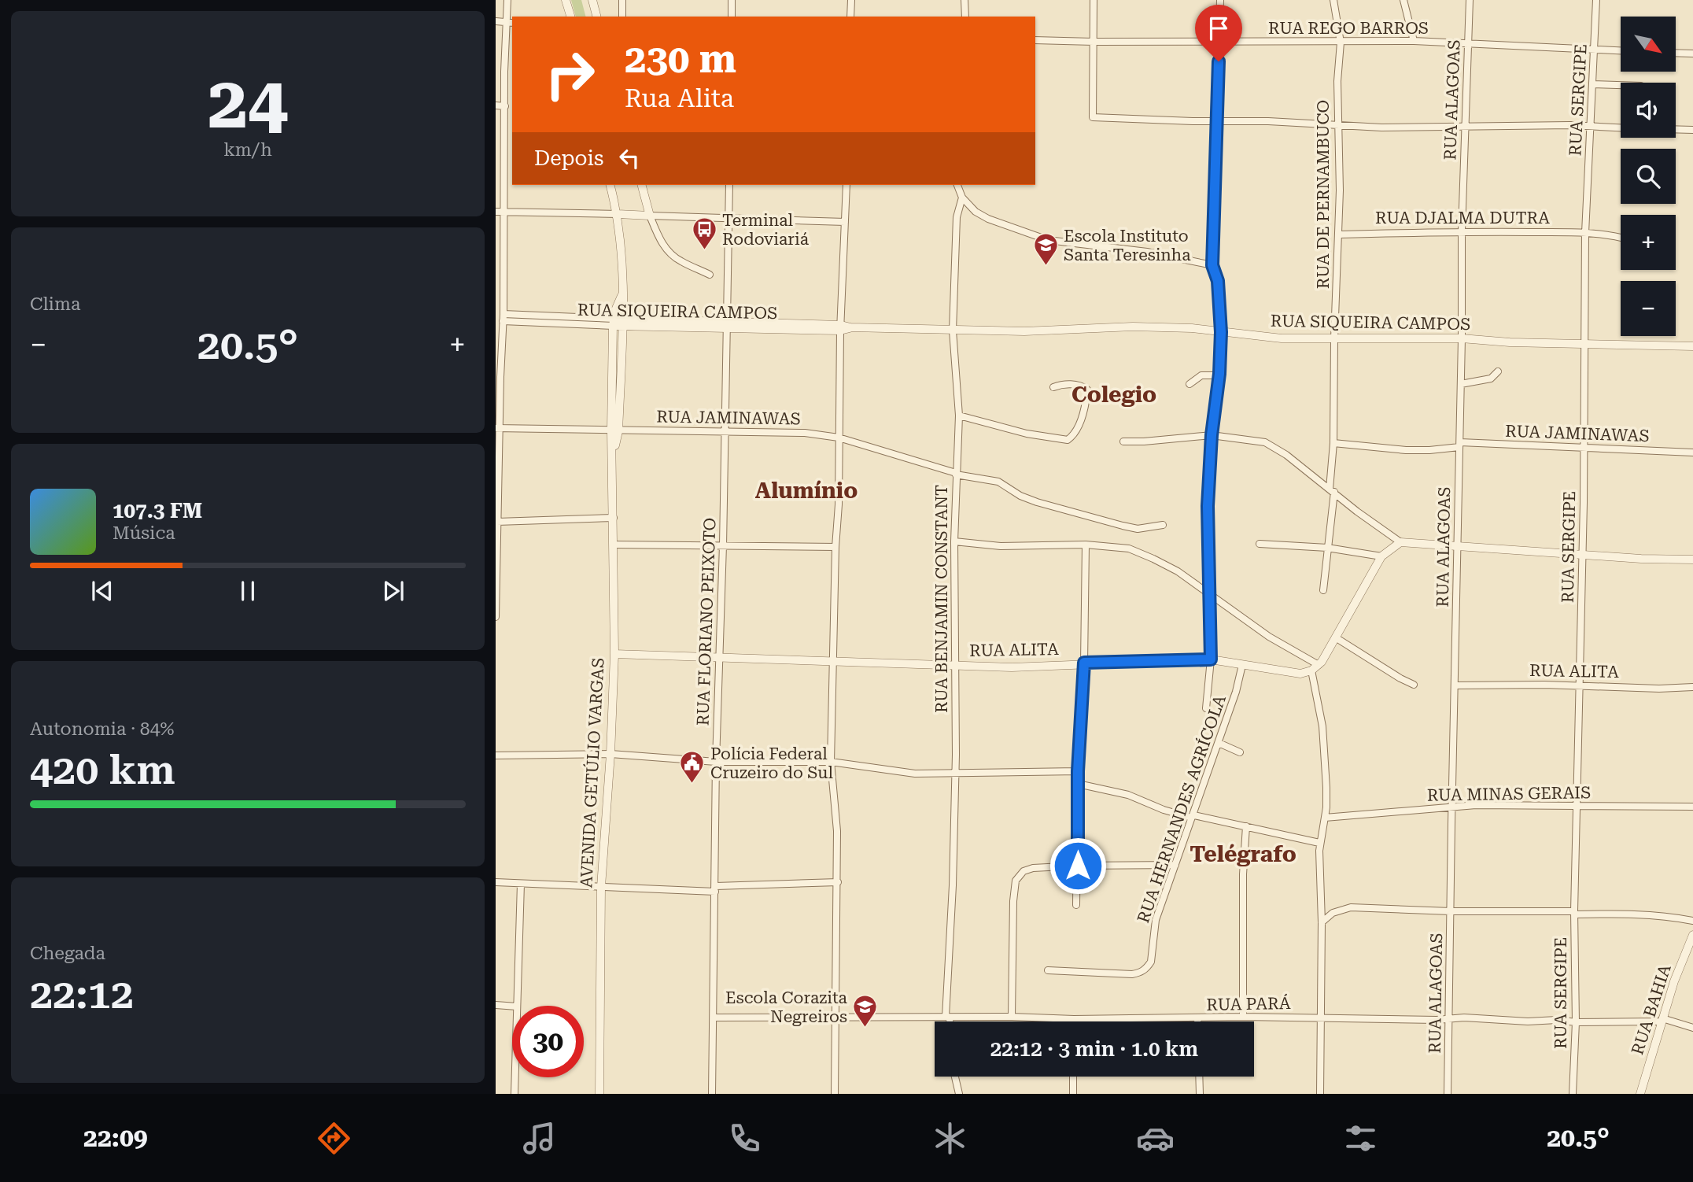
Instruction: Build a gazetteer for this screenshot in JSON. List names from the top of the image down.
{
  "streets": {
    "street": [
      "RUA REGO BARROS",
      "RUA ALAGOAS",
      "RUA SERGIPE",
      "RUA DE PERNAMBUCO",
      "RUA DJALMA DUTRA",
      "RUA SIQUEIRA CAMPOS",
      "RUA JAMINAWAS",
      "RUA BENJAMIN CONSTANT",
      "RUA FLORIANO PEIXOTO",
      "RUA ALITA",
      "AVENIDA GETÚLIO VARGAS",
      "RUA MINAS GERAIS",
      "RUA HERNANDES AGRÍCOLA",
      "RUA PARÁ",
      "RUA BAHIA"
    ]
  },
  "crossings": [
    ["RUA REGO BARROS", "RUA ALAGOAS"],
    ["RUA REGO BARROS", "RUA SERGIPE"],
    ["RUA REGO BARROS", "RUA DE PERNAMBUCO"],
    ["RUA ALAGOAS", "RUA DJALMA DUTRA"],
    ["RUA ALAGOAS", "RUA SIQUEIRA CAMPOS"],
    ["RUA ALAGOAS", "RUA JAMINAWAS"],
    ["RUA ALAGOAS", "RUA ALITA"],
    ["RUA ALAGOAS", "RUA MINAS GERAIS"],
    ["RUA ALAGOAS", "RUA PARÁ"],
    ["RUA SERGIPE", "RUA DJALMA DUTRA"],
    ["RUA SERGIPE", "RUA SIQUEIRA CAMPOS"],
    ["RUA SERGIPE", "RUA JAMINAWAS"],
    ["RUA SERGIPE", "RUA ALITA"],
    ["RUA SERGIPE", "RUA MINAS GERAIS"],
    ["RUA SERGIPE", "RUA PARÁ"],
    ["RUA DE PERNAMBUCO", "RUA DJALMA DUTRA"],
    ["RUA DE PERNAMBUCO", "RUA SIQUEIRA CAMPOS"],
    ["RUA DE PERNAMBUCO", "RUA JAMINAWAS"],
    ["RUA SIQUEIRA CAMPOS", "RUA BENJAMIN CONSTANT"],
    ["RUA SIQUEIRA CAMPOS", "RUA FLORIANO PEIXOTO"],
    ["RUA SIQUEIRA CAMPOS", "AVENIDA GETÚLIO VARGAS"],
    ["RUA JAMINAWAS", "RUA BENJAMIN CONSTANT"],
    ["RUA JAMINAWAS", "RUA FLORIANO PEIXOTO"],
    ["RUA JAMINAWAS", "AVENIDA GETÚLIO VARGAS"],
    ["RUA BENJAMIN CONSTANT", "RUA ALITA"],
    ["RUA BENJAMIN CONSTANT", "RUA PARÁ"],
    ["RUA FLORIANO PEIXOTO", "RUA ALITA"],
    ["RUA FLORIANO PEIXOTO", "RUA PARÁ"],
    ["RUA ALITA", "AVENIDA GETÚLIO VARGAS"],
    ["RUA ALITA", "RUA HERNANDES AGRÍCOLA"],
    ["RUA PARÁ", "RUA BAHIA"]
  ],
  "districts": ["Colegio", "Alumínio", "Telégrafo"],
  "places": {
    "bus stop": ["Terminal Rodoviariá"],
    "school or university": ["Escola Instituto Santa Teresinha", "Escola Corazita Negreiros"],
    "public building": ["Polícia Federal Cruzeiro do Sul"]
  },
  "north": "bottom right",
  "page": {
    "tile": [
      ["24", "km/h"],
      "Clima",
      ["Autonomia · 84%", "420 km"],
      ["Chegada", "22:12"]
    ],
    "map_buttons": ["+", "−"],
    "turn": ["230 m", "Rua Alita"],
    "then": "Depois",
    "heat": ["−", "20.5°", "+"],
    "song": ["107.3 FM", "Música"],
    "limit": "30",
    "trip": "22:12 · 3 min · 1.0 km",
    "tabs": ["22:09", "20.5°"]
  }
}
